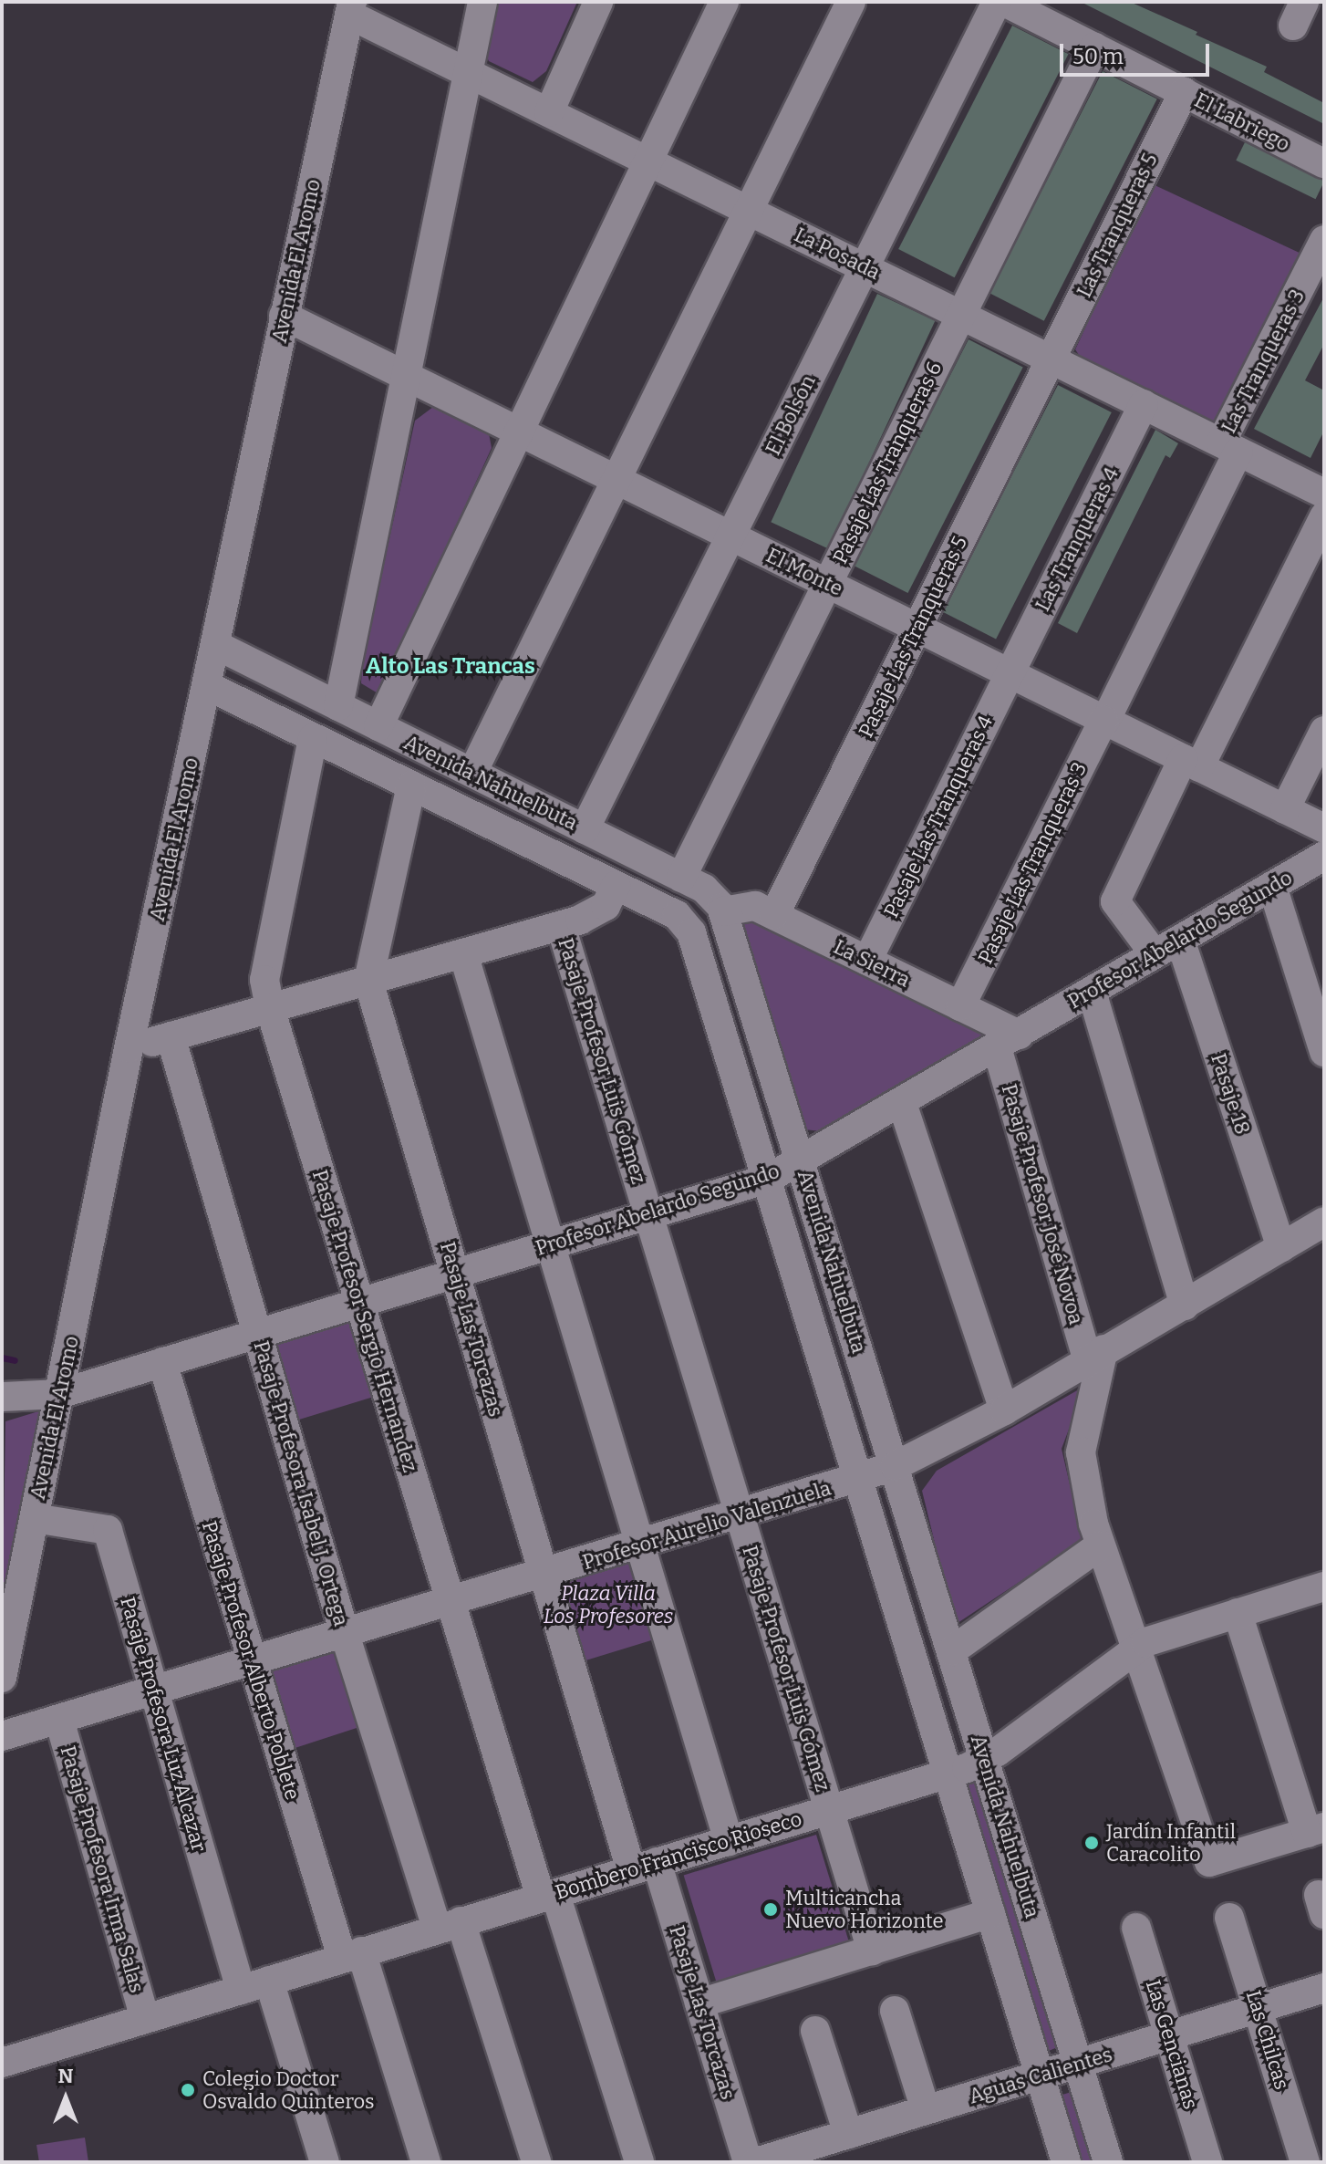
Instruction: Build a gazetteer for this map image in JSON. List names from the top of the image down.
{
  "streets": {
    "street": [
      "El Labriego",
      "Las Tranqueras 5",
      "La Posada",
      "Avenida El Aromo",
      "Las Tranqueras 3",
      "El Bolsón",
      "Pasaje Las Tranqueras 6",
      "Las Tranqueras 4",
      "El Monte",
      "Pasaje Las Tranqueras 5",
      "Avenida Nahuelbuta",
      "Pasaje Las Tranqueras 4",
      "Pasaje Las Tranqueras 3",
      "Profesor Abelardo Segundo",
      "La Sierra",
      "Pasaje Profesor Luis Gómez",
      "Pasaje 18",
      "Pasaje Profesor José Novoa",
      "Pasaje Profesor Sergio Hernandez",
      "Pasaje Las Torcazas",
      "Pasaje Profesora Isabel J. Ortega",
      "Profesor Aurelio Valenzuela",
      "Pasaje Profesor Alberto Poblete",
      "Pasaje Profesora Luz Alcazar",
      "Bombero Francisco Rioseco",
      "Pasaje Profesora Irma Salas",
      "Las Chilcas",
      "Las Gencianas",
      "Aguas Calientes"
    ]
  },
  "crossings": [
    ["El Labriego", "Las Tranqueras 5"],
    ["El Labriego", "Pasaje Las Tranqueras 6"],
    ["Las Tranqueras 5", "La Posada"],
    ["Las Tranqueras 5", "Pasaje Las Tranqueras 5"],
    ["La Posada", "Avenida El Aromo"],
    ["La Posada", "Las Tranqueras 3"],
    ["La Posada", "El Bolsón"],
    ["La Posada", "Pasaje Las Tranqueras 6"],
    ["La Posada", "Las Tranqueras 4"],
    ["La Posada", "Pasaje Las Tranqueras 5"],
    ["La Posada", "Pasaje Las Tranqueras 3"],
    ["Avenida El Aromo", "El Monte"],
    ["Avenida El Aromo", "Avenida Nahuelbuta"],
    ["Avenida El Aromo", "Profesor Abelardo Segundo"],
    ["Avenida El Aromo", "Pasaje Profesora Luz Alcazar"],
    ["Las Tranqueras 3", "Pasaje Las Tranqueras 3"],
    ["El Bolsón", "El Monte"],
    ["El Bolsón", "Avenida Nahuelbuta"],
    ["Pasaje Las Tranqueras 6", "El Monte"],
    ["Pasaje Las Tranqueras 6", "Avenida Nahuelbuta"],
    ["Las Tranqueras 4", "El Monte"],
    ["Las Tranqueras 4", "Pasaje Las Tranqueras 4"],
    ["El Monte", "Pasaje Las Tranqueras 5"],
    ["El Monte", "Pasaje Las Tranqueras 4"],
    ["El Monte", "Pasaje Las Tranqueras 3"],
    ["El Monte", "Pasaje 18"],
    ["Pasaje Las Tranqueras 5", "La Sierra"],
    ["Avenida Nahuelbuta", "Profesor Abelardo Segundo"],
    ["Avenida Nahuelbuta", "La Sierra"],
    ["Avenida Nahuelbuta", "Pasaje Profesor Sergio Hernandez"],
    ["Avenida Nahuelbuta", "Pasaje Las Torcazas"],
    ["Avenida Nahuelbuta", "Profesor Aurelio Valenzuela"],
    ["Avenida Nahuelbuta", "Bombero Francisco Rioseco"],
    ["Avenida Nahuelbuta", "Aguas Calientes"],
    ["Pasaje Las Tranqueras 4", "La Sierra"],
    ["Pasaje Las Tranqueras 3", "La Sierra"],
    ["Profesor Abelardo Segundo", "La Sierra"],
    ["Profesor Abelardo Segundo", "Pasaje Profesor Luis Gómez"],
    ["Profesor Abelardo Segundo", "Pasaje 18"],
    ["Profesor Abelardo Segundo", "Pasaje Profesor José Novoa"],
    ["Profesor Abelardo Segundo", "Pasaje Profesor Sergio Hernandez"],
    ["Profesor Abelardo Segundo", "Pasaje Las Torcazas"],
    ["Profesor Abelardo Segundo", "Pasaje Profesora Isabel J. Ortega"],
    ["Profesor Abelardo Segundo", "Pasaje Profesor Alberto Poblete"],
    ["La Sierra", "Pasaje Profesor José Novoa"],
    ["Pasaje Profesor Luis Gómez", "Profesor Aurelio Valenzuela"],
    ["Pasaje Profesor Luis Gómez", "Bombero Francisco Rioseco"],
    ["Pasaje 18", "Profesor Aurelio Valenzuela"],
    ["Pasaje Profesor José Novoa", "Profesor Aurelio Valenzuela"],
    ["Pasaje Profesor José Novoa", "Bombero Francisco Rioseco"],
    ["Pasaje Profesor Sergio Hernandez", "Profesor Aurelio Valenzuela"],
    ["Pasaje Profesor Sergio Hernandez", "Bombero Francisco Rioseco"],
    ["Pasaje Las Torcazas", "Profesor Aurelio Valenzuela"],
    ["Pasaje Las Torcazas", "Bombero Francisco Rioseco"],
    ["Pasaje Profesora Isabel J. Ortega", "Profesor Aurelio Valenzuela"],
    ["Pasaje Profesora Isabel J. Ortega", "Bombero Francisco Rioseco"],
    ["Profesor Aurelio Valenzuela", "Pasaje Profesor Alberto Poblete"],
    ["Profesor Aurelio Valenzuela", "Pasaje Profesora Luz Alcazar"],
    ["Profesor Aurelio Valenzuela", "Pasaje Profesora Irma Salas"],
    ["Pasaje Profesor Alberto Poblete", "Bombero Francisco Rioseco"],
    ["Pasaje Profesora Luz Alcazar", "Bombero Francisco Rioseco"],
    ["Bombero Francisco Rioseco", "Pasaje Profesora Irma Salas"],
    ["Las Chilcas", "Aguas Calientes"],
    ["Las Gencianas", "Aguas Calientes"]
  ],
  "districts": ["Alto Las Trancas"],
  "parks": ["Plaza Villa Los Profesores"],
  "places": ["Jardín Infantil Caracolito", "Multicancha Nuevo Horizonte", "Colegio Doctor Osvaldo Quinteros"],
  "scale_bar": "50 m",
  "north": "top"
}
